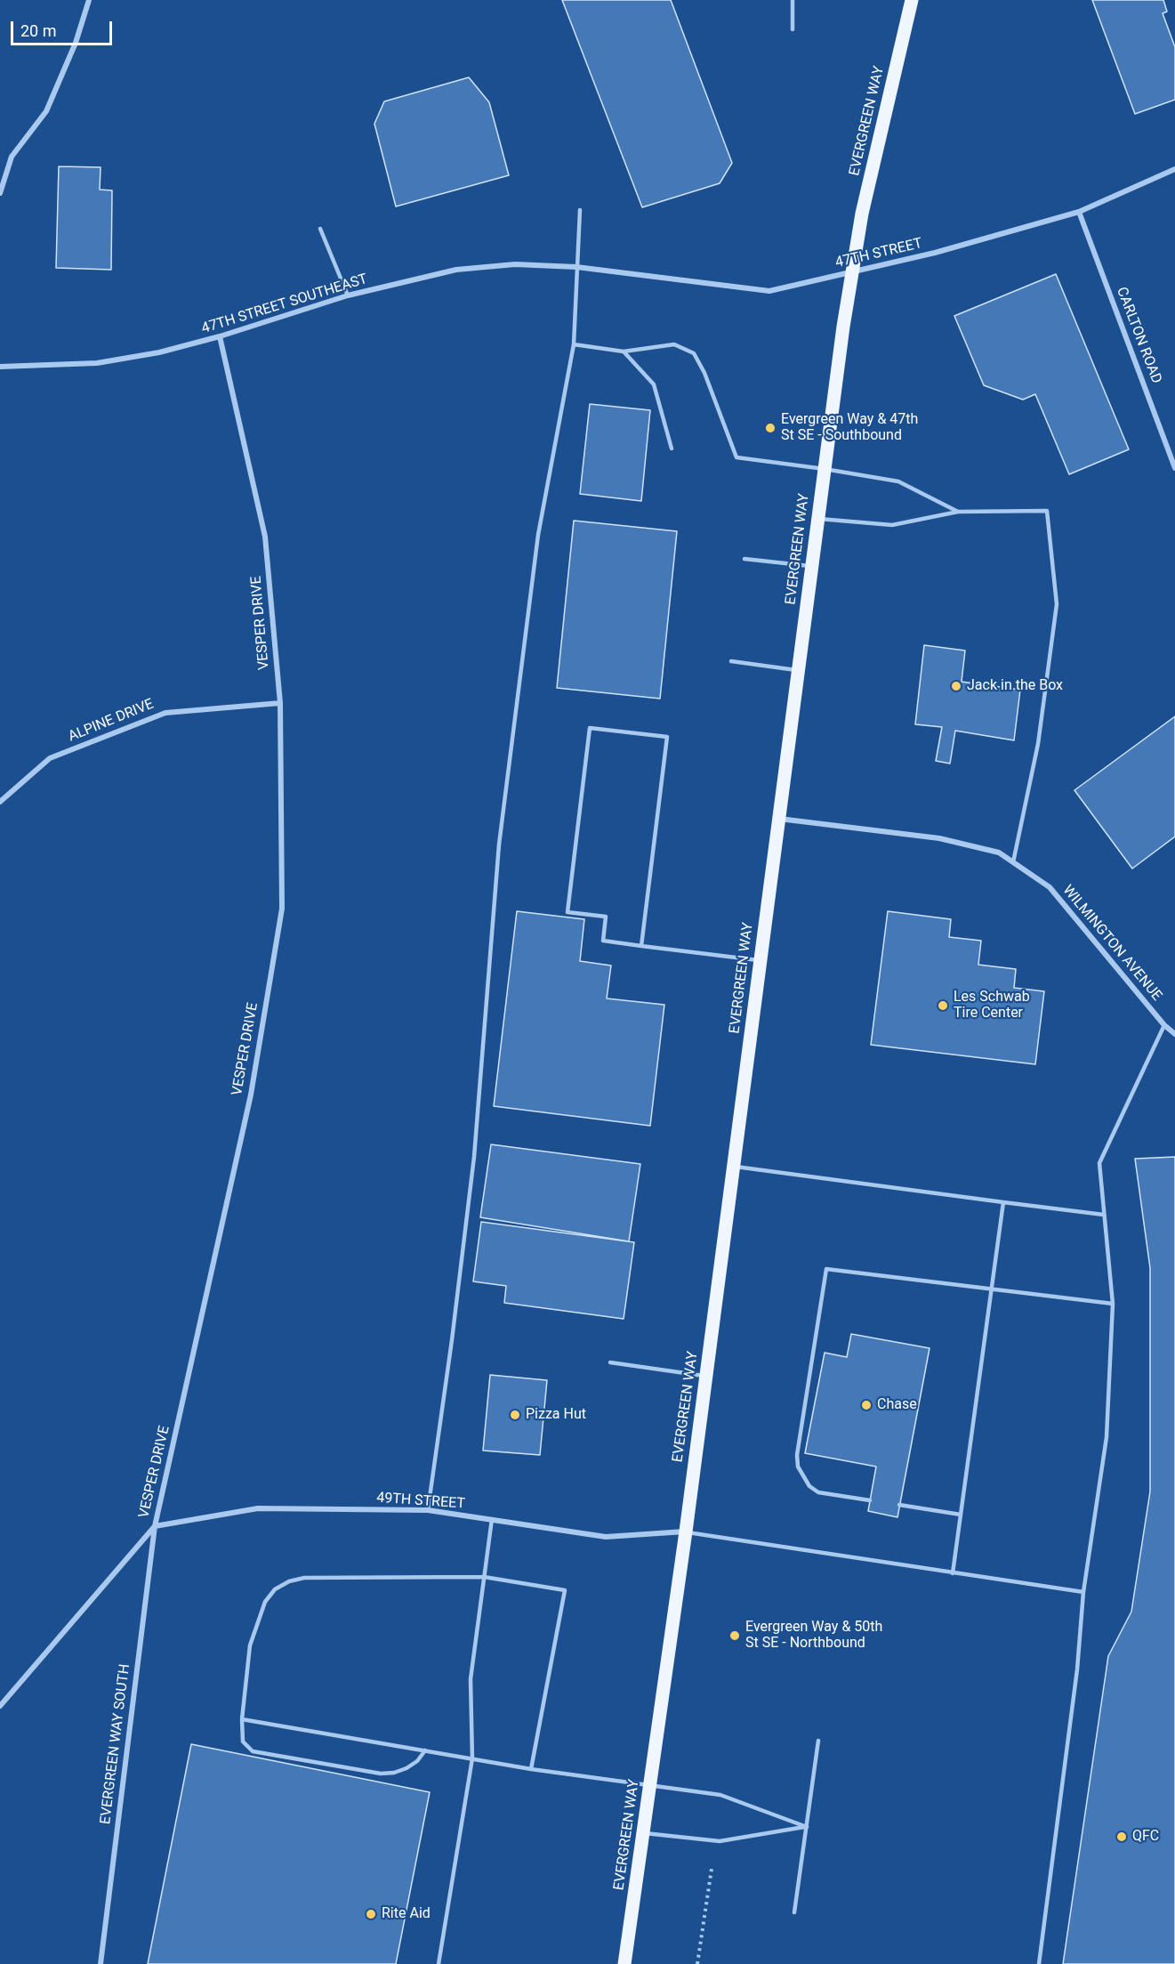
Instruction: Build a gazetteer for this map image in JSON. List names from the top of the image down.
{
  "streets": {
    "main road": ["EVERGREEN WAY"],
    "street": [
      "47TH STREET",
      "47TH STREET SOUTHEAST",
      "CARLTON ROAD",
      "VESPER DRIVE",
      "ALPINE DRIVE",
      "WILMINGTON AVENUE",
      "49TH STREET",
      "EVERGREEN WAY SOUTH"
    ]
  },
  "crossings": [
    ["EVERGREEN WAY", "47TH STREET"],
    ["EVERGREEN WAY", "WILMINGTON AVENUE"],
    ["EVERGREEN WAY", "49TH STREET"],
    ["47TH STREET", "47TH STREET SOUTHEAST"],
    ["47TH STREET", "CARLTON ROAD"],
    ["47TH STREET SOUTHEAST", "VESPER DRIVE"],
    ["VESPER DRIVE", "ALPINE DRIVE"],
    ["VESPER DRIVE", "49TH STREET"],
    ["VESPER DRIVE", "EVERGREEN WAY SOUTH"],
    ["49TH STREET", "EVERGREEN WAY SOUTH"]
  ],
  "places": [
    "Evergreen Way & 47th St SE - Southbound",
    "Jack in the Box",
    "Les Schwab Tire Center",
    "Chase",
    "Pizza Hut",
    "Evergreen Way & 50th St SE - Northbound",
    "QFC",
    "Rite Aid"
  ],
  "scale_bar": "20 m"
}
